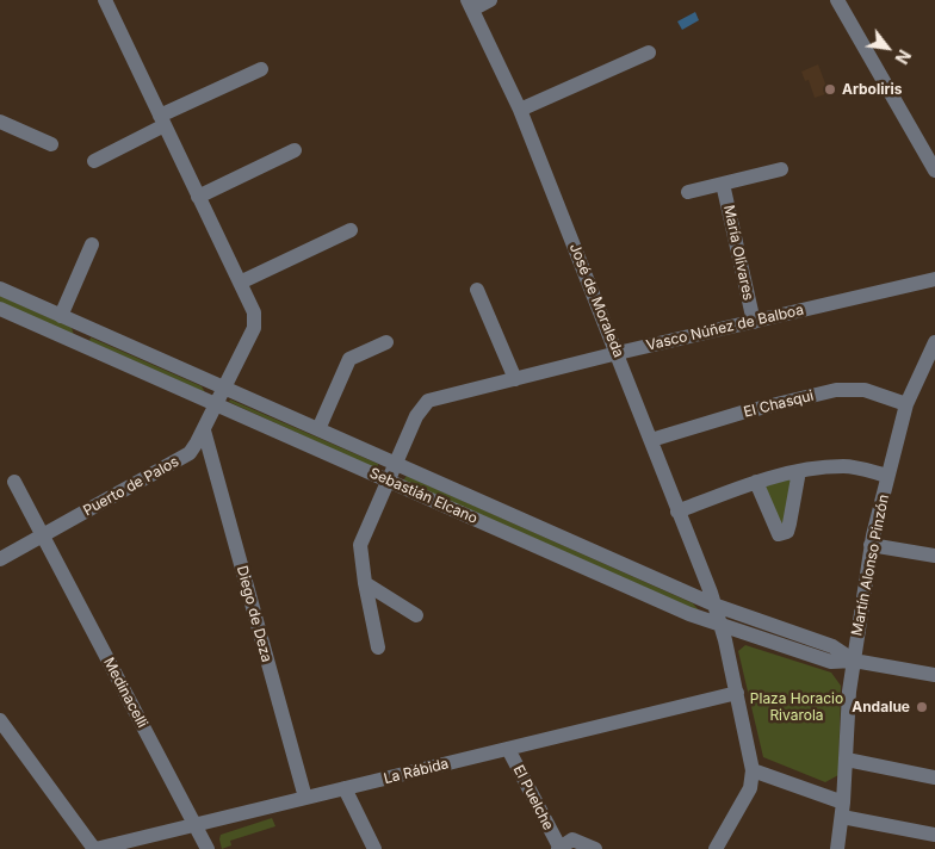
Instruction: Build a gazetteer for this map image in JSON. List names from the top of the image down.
{
  "streets": {
    "street": [
      "María Olivares",
      "José de Moraleda",
      "Vasco Núñez de Balboa",
      "El Chasqui",
      "Puerto de Palos",
      "Sebastián Elcano",
      "Martín Alonso Pinzón",
      "Diego de Deza",
      "Medinacelli",
      "La Rábida",
      "El Puelche"
    ]
  },
  "crossings": [
    ["María Olivares", "Vasco Núñez de Balboa"],
    ["José de Moraleda", "Vasco Núñez de Balboa"],
    ["José de Moraleda", "El Chasqui"],
    ["José de Moraleda", "Sebastián Elcano"],
    ["José de Moraleda", "La Rábida"],
    ["Vasco Núñez de Balboa", "Sebastián Elcano"],
    ["El Chasqui", "Martín Alonso Pinzón"],
    ["Puerto de Palos", "Sebastián Elcano"],
    ["Puerto de Palos", "Diego de Deza"],
    ["Puerto de Palos", "Medinacelli"],
    ["Sebastián Elcano", "Martín Alonso Pinzón"],
    ["Diego de Deza", "La Rábida"],
    ["Medinacelli", "La Rábida"],
    ["La Rábida", "El Puelche"]
  ],
  "parks": ["Plaza Horacio Rivarola"],
  "places": ["Arboliris", "Andalue"],
  "north": "bottom right"
}
